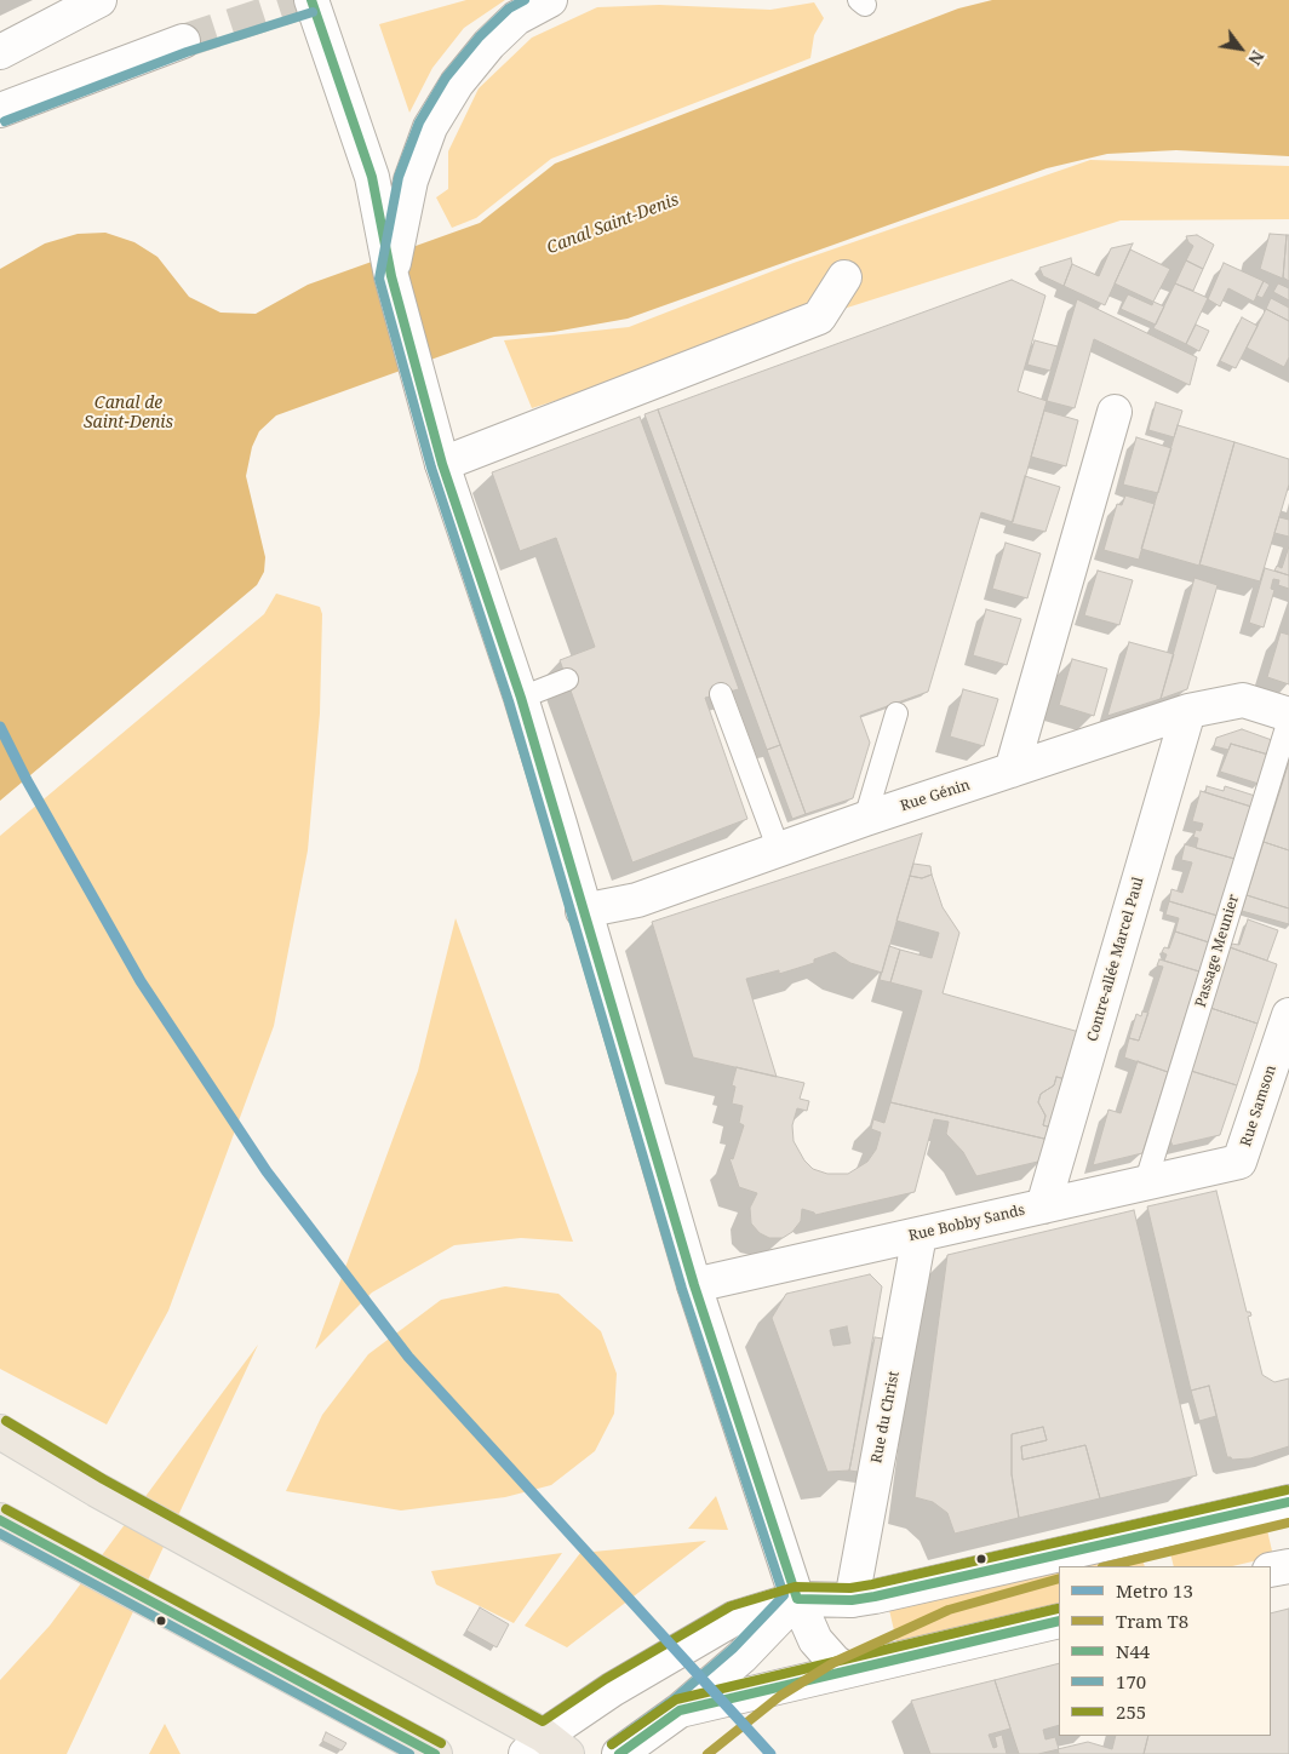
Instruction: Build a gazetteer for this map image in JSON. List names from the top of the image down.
{
  "streets": {
    "street": [
      "Rue Génin",
      "Contre-allée Marcel Paul",
      "Rue Samson",
      "Rue Bobby Sands",
      "Rue du Christ"
    ],
    "lane": ["Passage Meunier"]
  },
  "crossings": [
    ["Rue Génin", "Contre-allée Marcel Paul"],
    ["Passage Meunier", "Rue Bobby Sands"],
    ["Contre-allée Marcel Paul", "Rue Bobby Sands"],
    ["Rue Samson", "Rue Bobby Sands"],
    ["Rue Bobby Sands", "Rue du Christ"]
  ],
  "water": ["Canal Saint-Denis", "Canal de Saint-Denis"],
  "lines": [
    "transit line N44",
    "transit line 170",
    "metro line 13",
    "transit line 255",
    "tram line T8"
  ],
  "legend": [
    "Metro 13",
    "Tram T8",
    "N44",
    "170",
    "255"
  ],
  "north": "bottom right"
}
